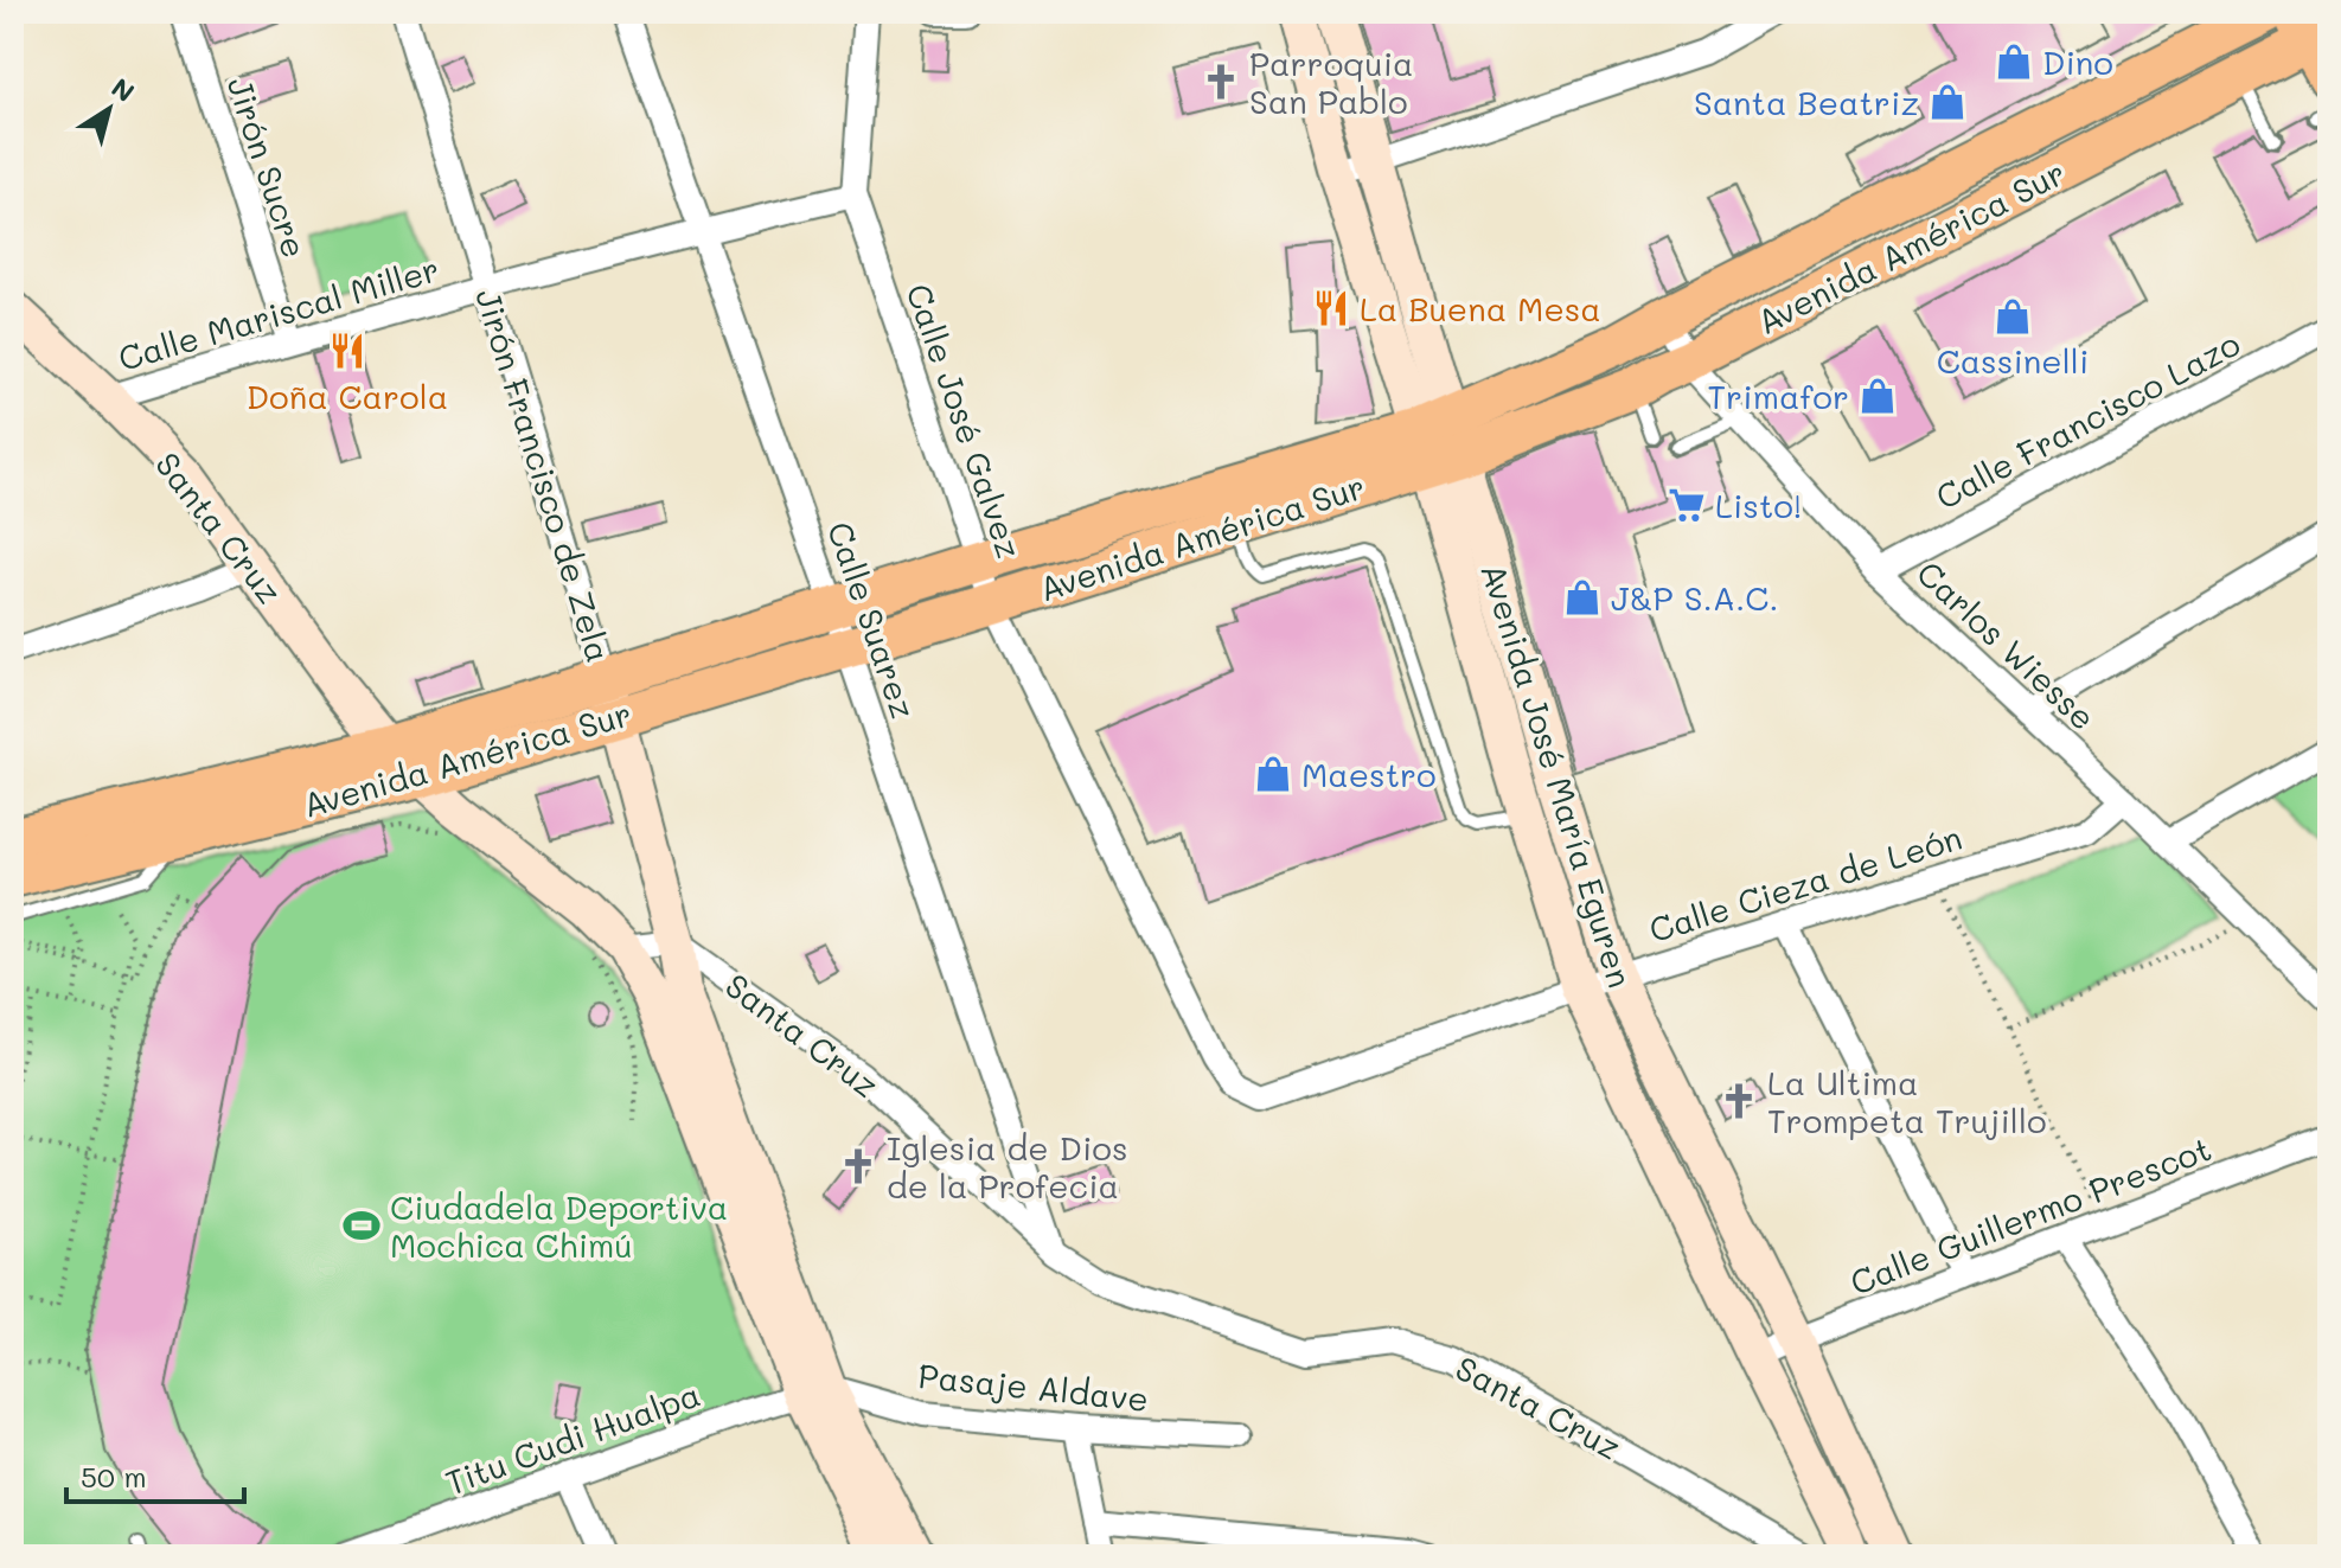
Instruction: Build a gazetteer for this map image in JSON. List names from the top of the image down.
{
  "streets": {
    "main road": [
      "Avenida América Sur",
      "Jirón Francisco de Zela",
      "Santa Cruz",
      "Avenida José María Eguren"
    ],
    "street": [
      "Jirón Sucre",
      "Calle Mariscal Miller",
      "Calle Francisco Lazo",
      "Calle José Galvez",
      "Calle Suarez",
      "Carlos Wiesse",
      "Calle Cieza de León",
      "Calle Guillermo Prescot",
      "Pasaje Aldave",
      "Titu Cudi Hualpa"
    ]
  },
  "crossings": [
    ["Jirón Sucre", "Calle Mariscal Miller"],
    ["Avenida América Sur", "Calle José Galvez"],
    ["Avenida América Sur", "Jirón Francisco de Zela"],
    ["Avenida América Sur", "Santa Cruz"],
    ["Avenida América Sur", "Calle Suarez"],
    ["Avenida América Sur", "Carlos Wiesse"],
    ["Avenida América Sur", "Avenida José María Eguren"],
    ["Calle Mariscal Miller", "Calle José Galvez"],
    ["Calle Mariscal Miller", "Jirón Francisco de Zela"],
    ["Calle Mariscal Miller", "Santa Cruz"],
    ["Calle Mariscal Miller", "Calle Suarez"],
    ["Calle Francisco Lazo", "Carlos Wiesse"],
    ["Calle José Galvez", "Calle Cieza de León"],
    ["Jirón Francisco de Zela", "Santa Cruz"],
    ["Jirón Francisco de Zela", "Pasaje Aldave"],
    ["Jirón Francisco de Zela", "Titu Cudi Hualpa"],
    ["Santa Cruz", "Calle Suarez"],
    ["Santa Cruz", "Pasaje Aldave"],
    ["Santa Cruz", "Titu Cudi Hualpa"],
    ["Carlos Wiesse", "Calle Cieza de León"],
    ["Avenida José María Eguren", "Calle Cieza de León"],
    ["Avenida José María Eguren", "Calle Guillermo Prescot"],
    ["Pasaje Aldave", "Titu Cudi Hualpa"]
  ],
  "places": {
    "shop": [
      "Dino",
      "Santa Beatriz",
      "Cassinelli",
      "Trimafor",
      "J&P S.A.C.",
      "Maestro"
    ],
    "church": ["Parroquia San Pablo", "La Ultima Trompeta Trujillo", "Iglesia de Dios de la Profecia"],
    "restaurant": ["La Buena Mesa", "Doña Carola"],
    "supermarket": ["Listo!"],
    "sports": ["Ciudadela Deportiva Mochica Chimú"]
  },
  "scale_bar": "50 m",
  "north": "top right"
}
